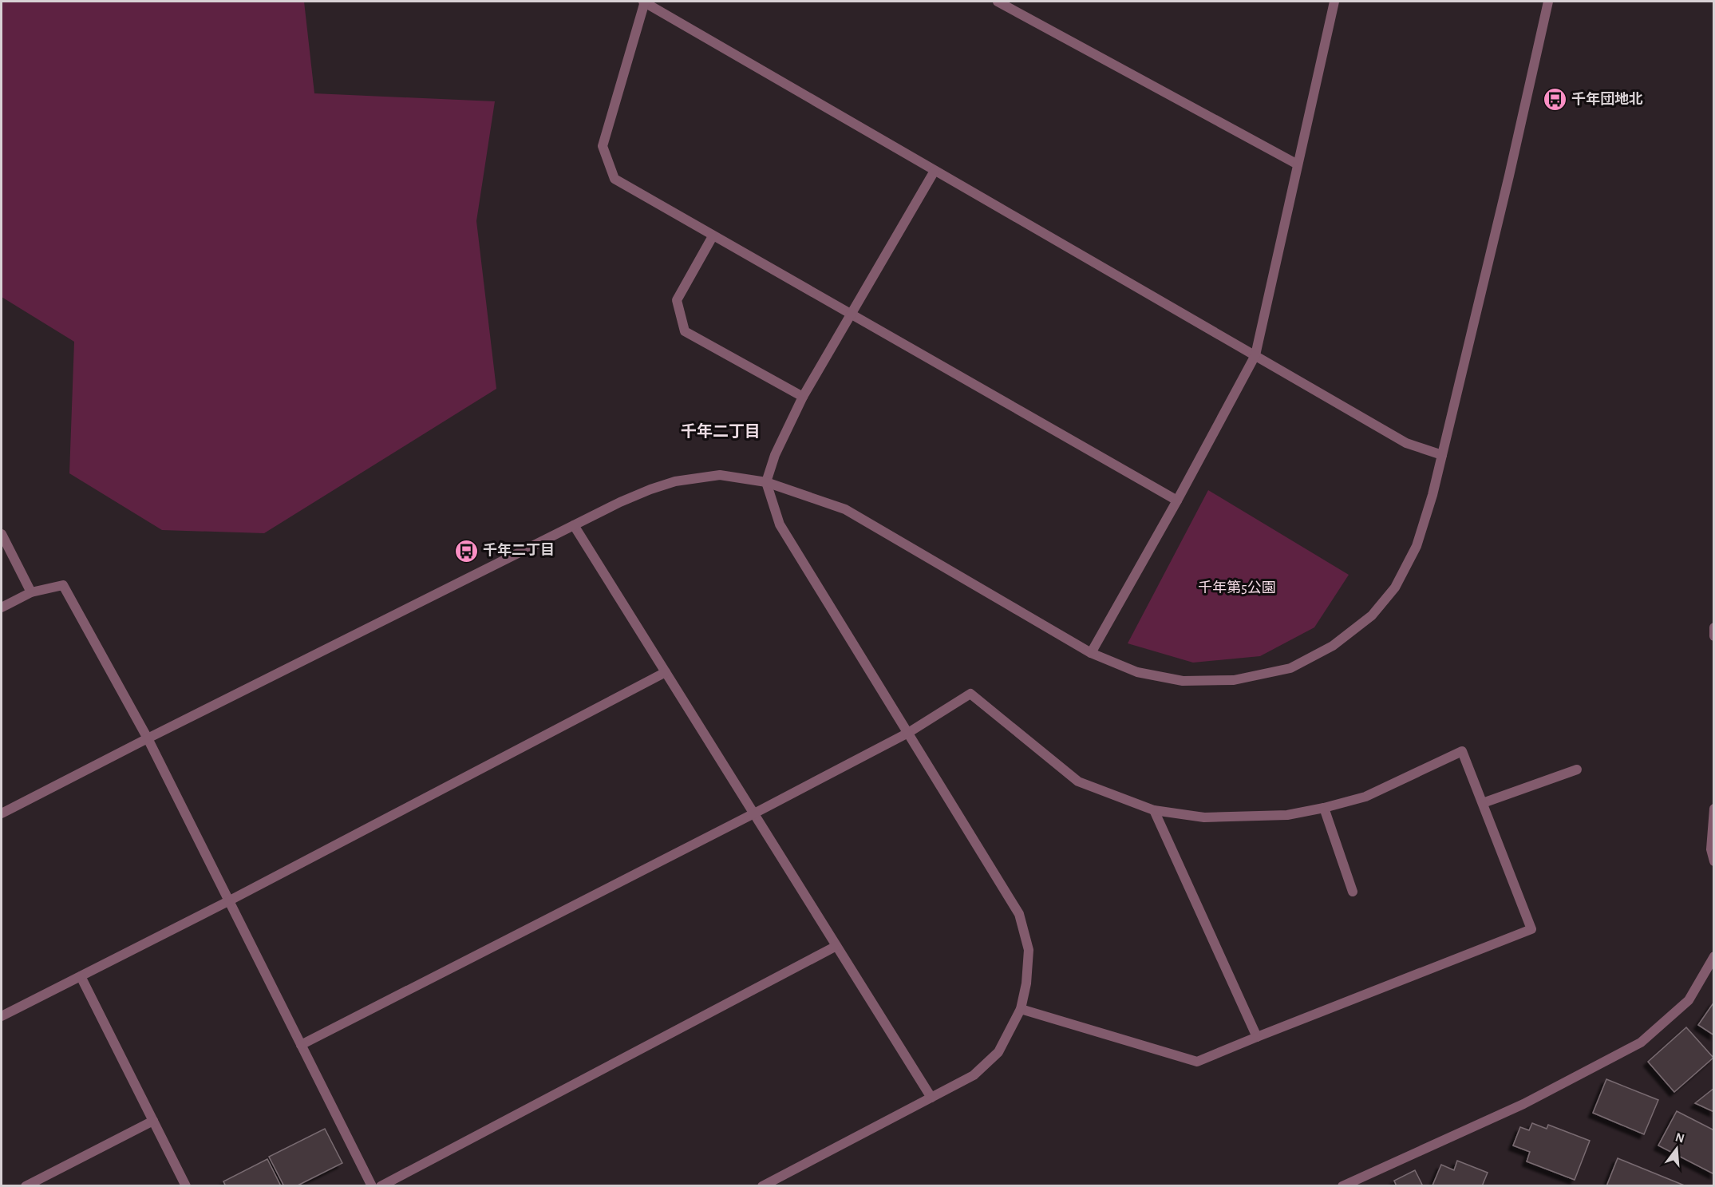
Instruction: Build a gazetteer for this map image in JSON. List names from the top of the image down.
{
  "districts": ["千年二丁目"],
  "parks": ["千年第5公園"],
  "places": {
    "bus stop": ["千年団地北", "千年二丁目"]
  },
  "north": "top"
}
